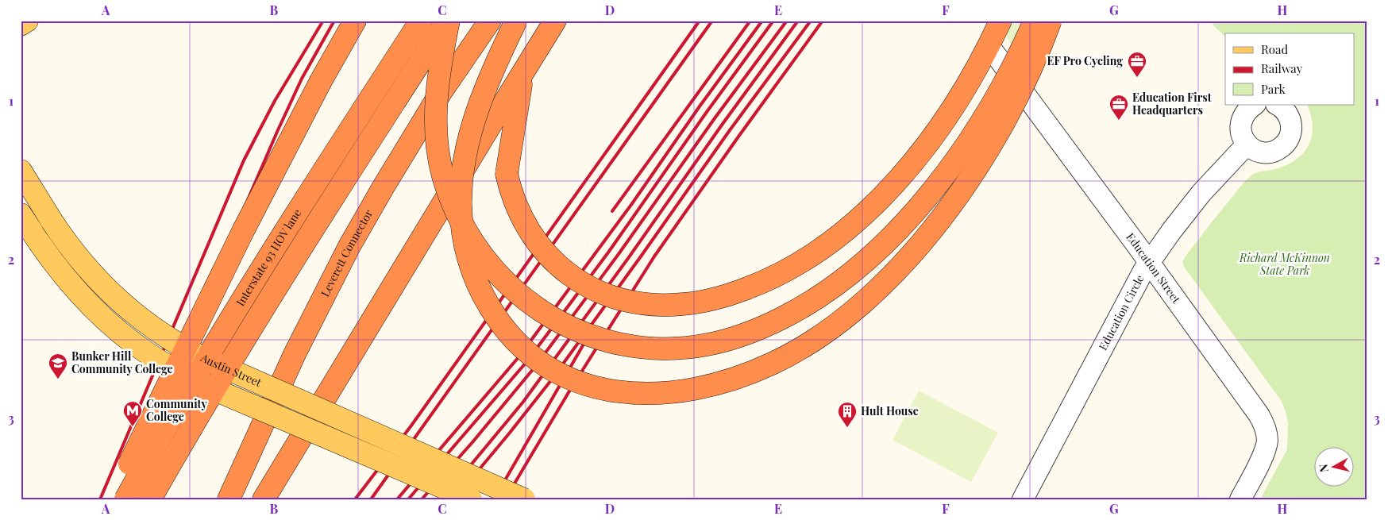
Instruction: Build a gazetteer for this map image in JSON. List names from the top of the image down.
{
  "streets": {
    "highway": ["Leverett Connector", "Interstate 93 HOV lane"],
    "main road": ["Austin Street"],
    "street": ["Education Street", "Education Circle"]
  },
  "crossings": [
    ["Education Street", "Education Circle"]
  ],
  "parks": ["Richard McKinnon State Park"],
  "places": {
    "office": ["EF Pro Cycling", "Education First Headquarters"],
    "school or university": ["Bunker Hill Community College"],
    "metro station": ["Community College"],
    "building": ["Hult House"]
  },
  "legend": ["Road", "Railway", "Park"],
  "north": "left",
  "grid": {
    "columns": [
      "A",
      "B",
      "C",
      "D",
      "E",
      "F",
      "G",
      "H"
    ],
    "rows": ["1", "2", "3"]
  }
}
